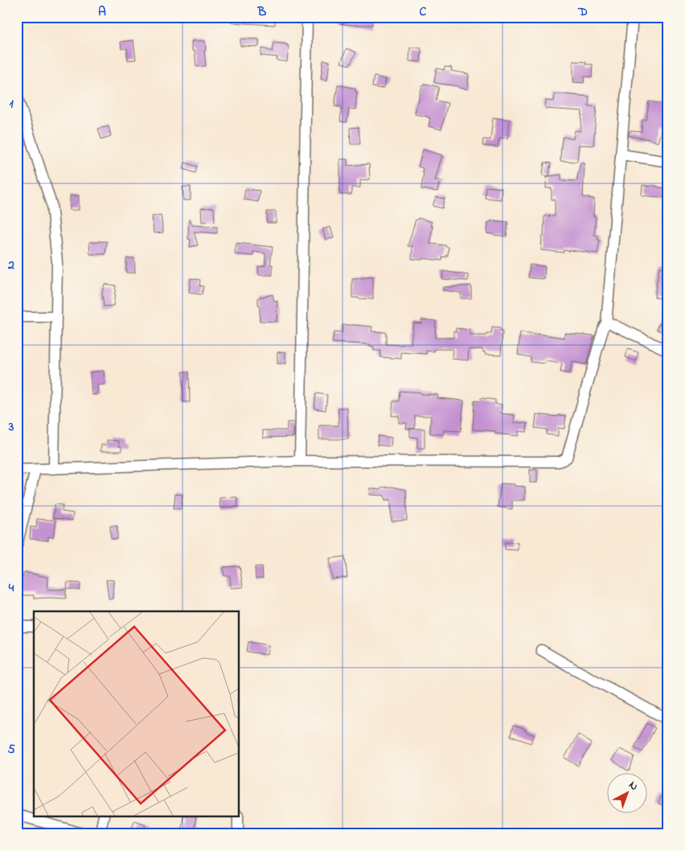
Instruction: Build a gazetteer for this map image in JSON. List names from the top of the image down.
{
  "north": "top right",
  "grid": {
    "columns": [
      "A",
      "B",
      "C",
      "D"
    ],
    "rows": [
      "1",
      "2",
      "3",
      "4",
      "5"
    ]
  }
}
